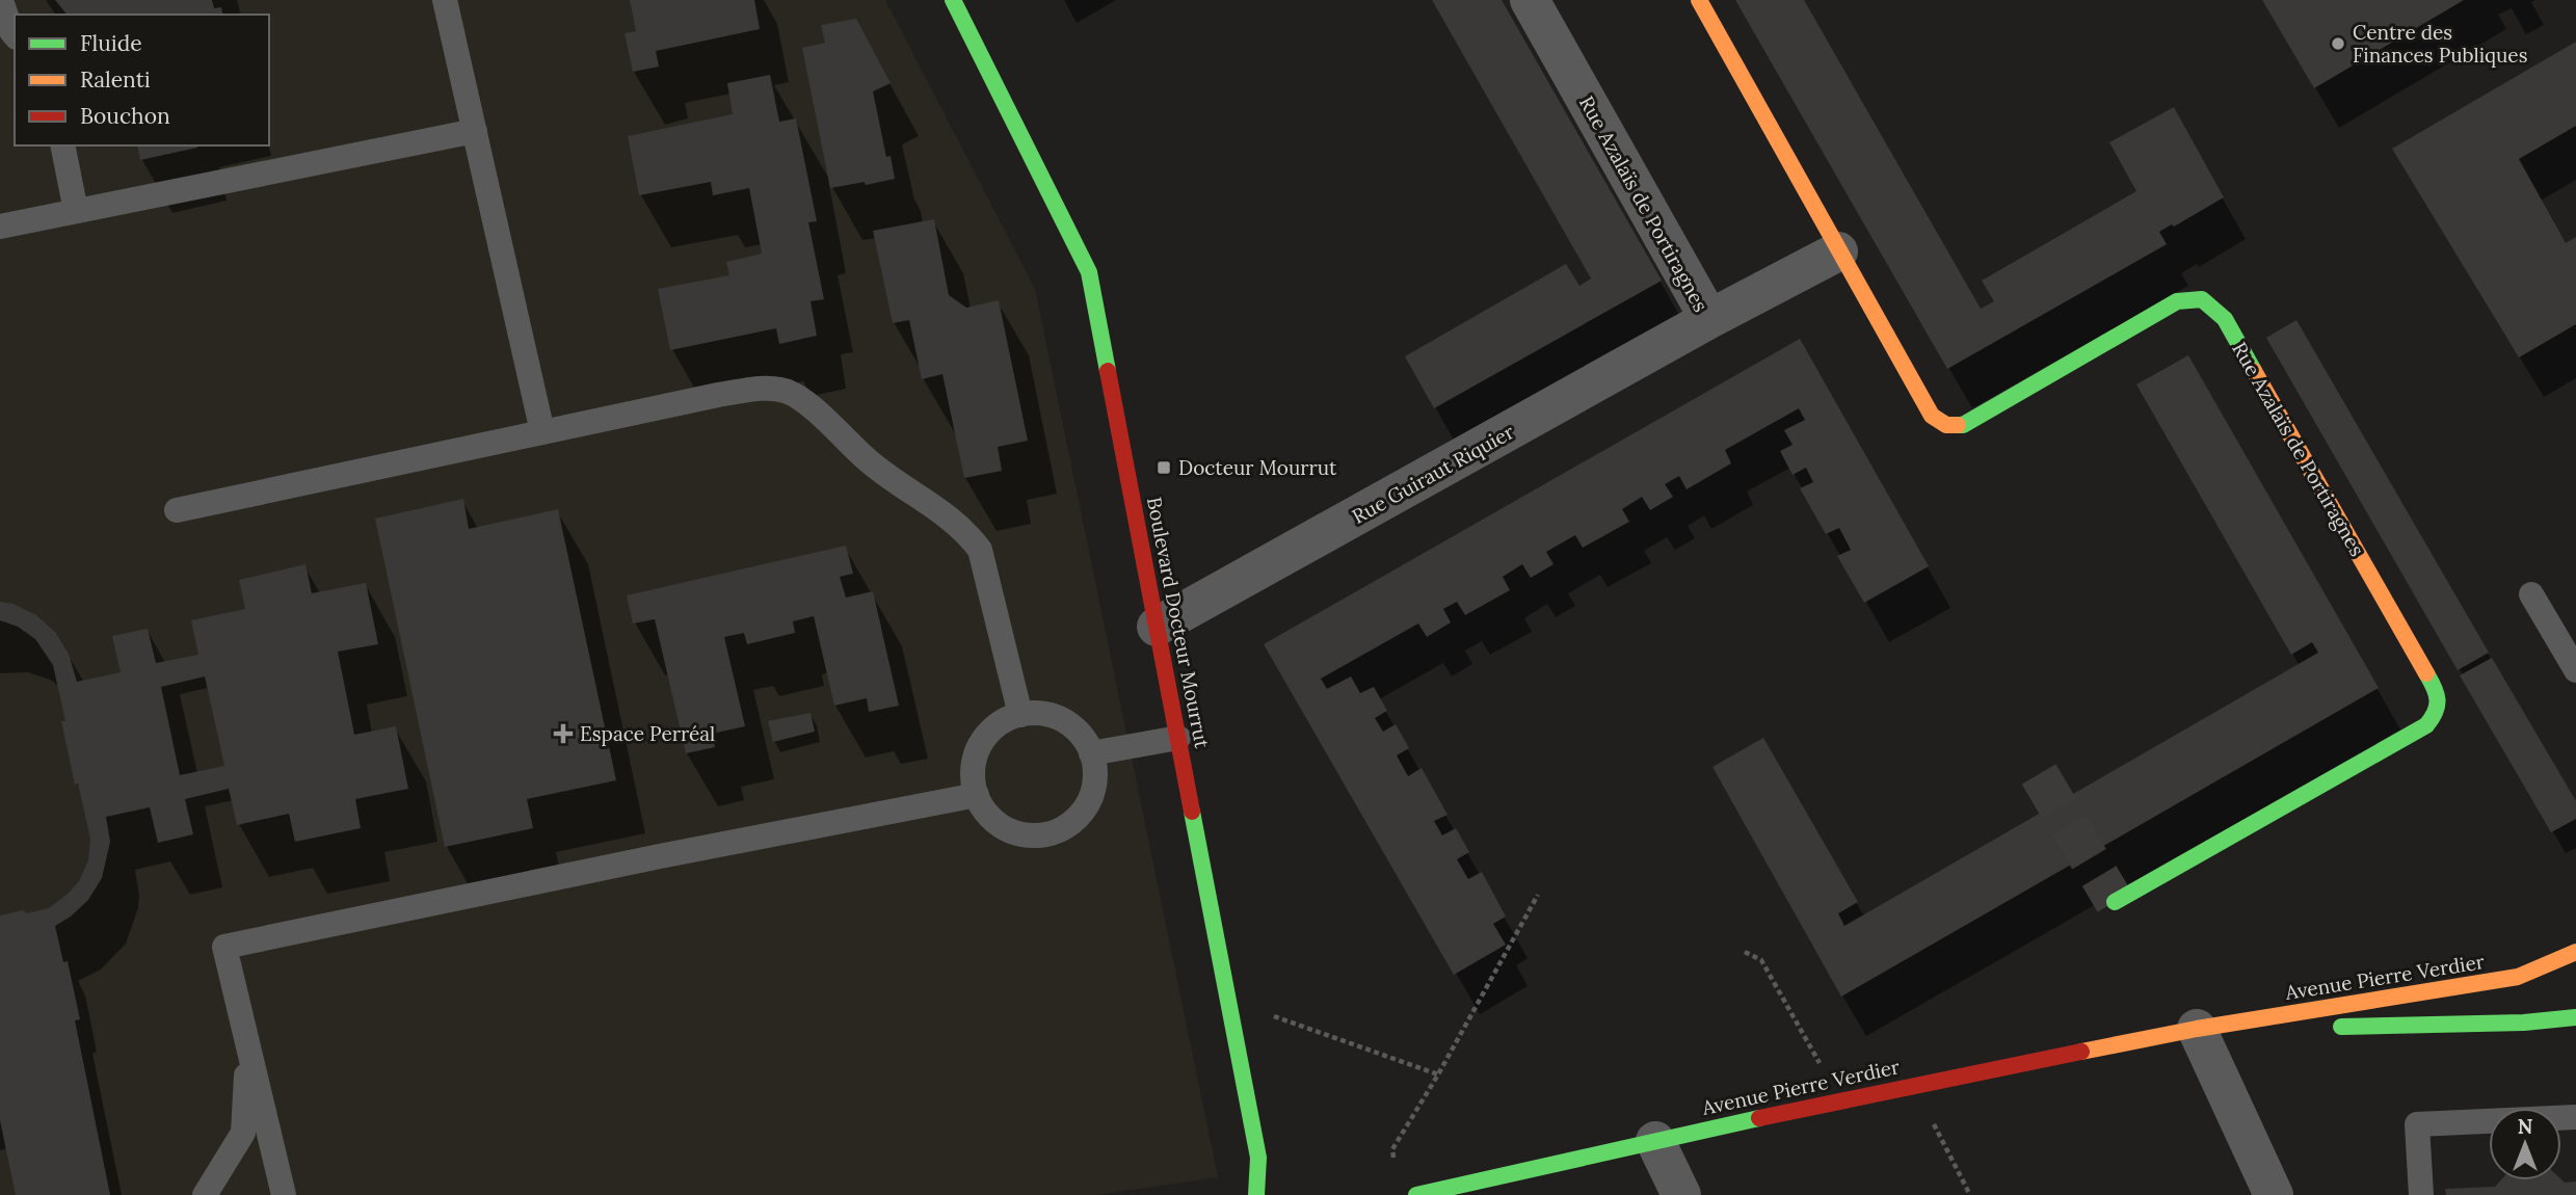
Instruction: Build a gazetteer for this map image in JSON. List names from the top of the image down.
{
  "streets": {
    "street": [
      "Rue Azalaïs de Portiragnes",
      "Rue Guiraut Riquier",
      "Boulevard Docteur Mourrut",
      "Avenue Pierre Verdier"
    ]
  },
  "crossings": [
    ["Rue Azalaïs de Portiragnes", "Rue Guiraut Riquier"],
    ["Rue Guiraut Riquier", "Boulevard Docteur Mourrut"]
  ],
  "places": {
    "other": ["Centre des Finances Publiques"],
    "transit": ["Docteur Mourrut"],
    "health": ["Espace Perréal"]
  },
  "legend": ["Fluide", "Ralenti", "Bouchon"],
  "north": "top"
}
